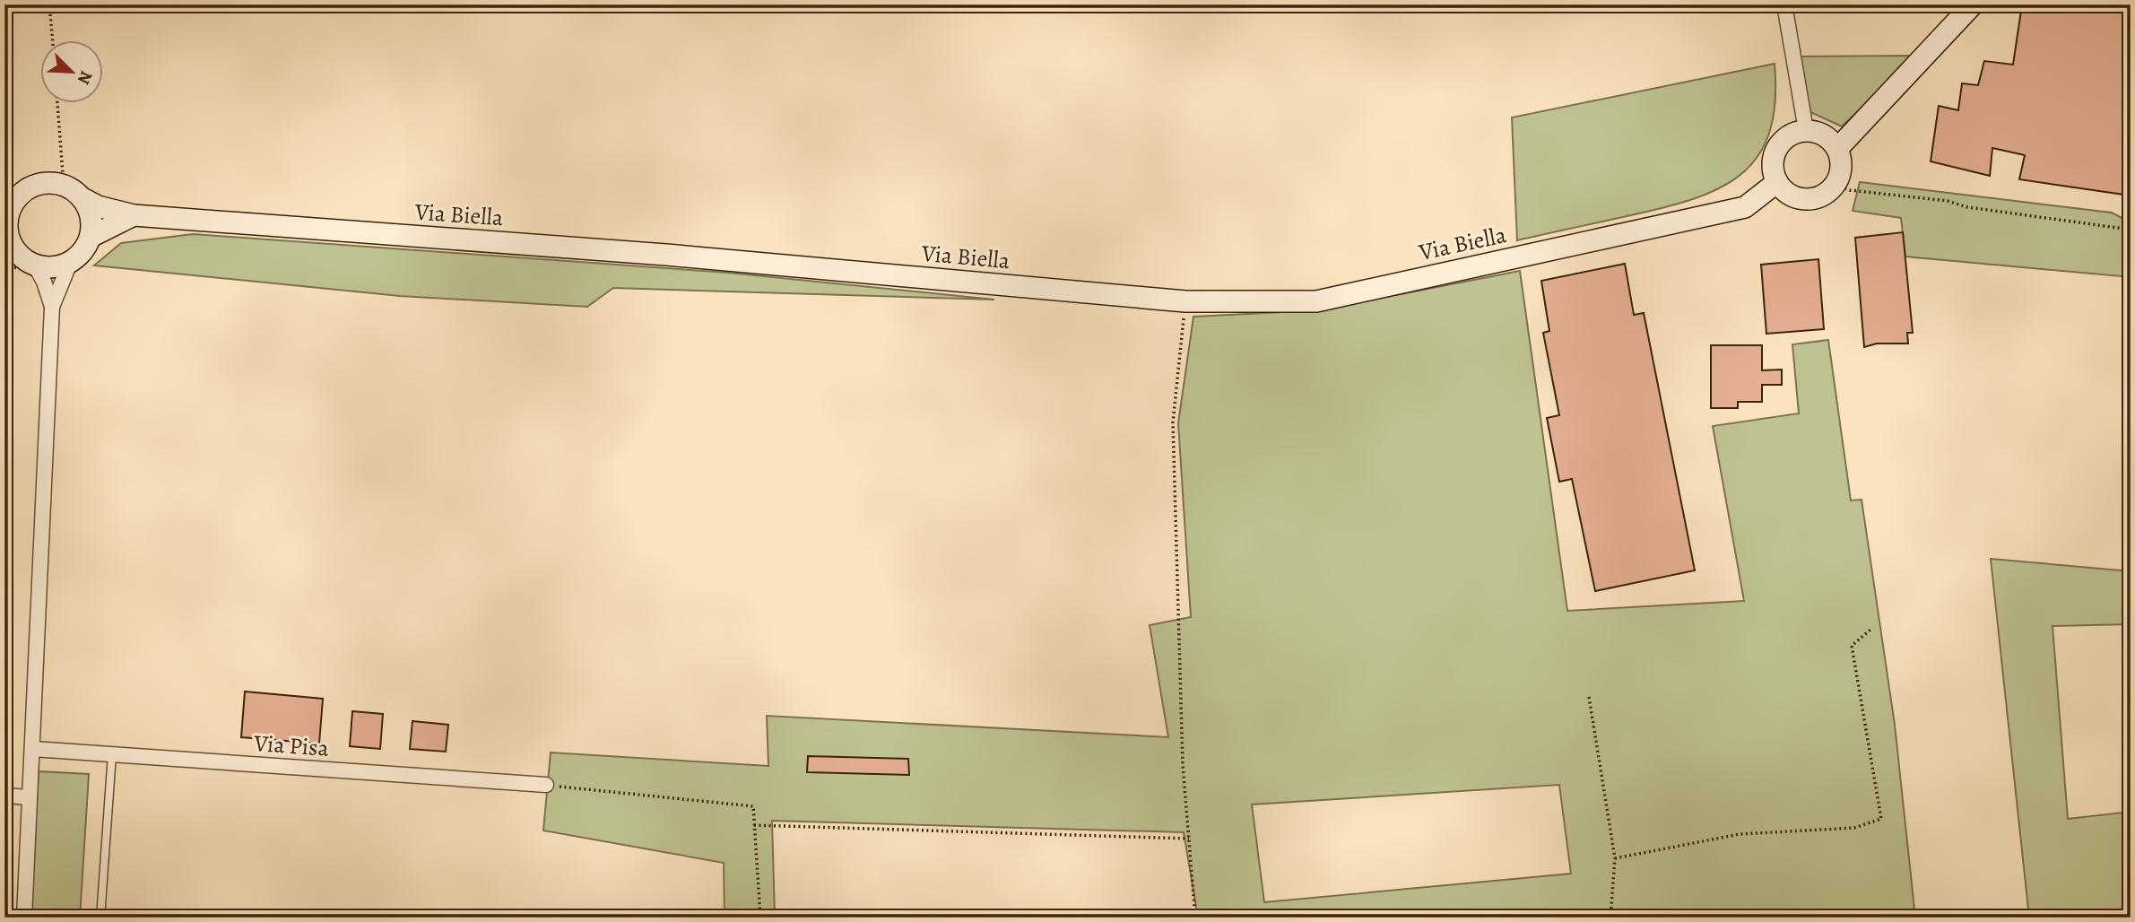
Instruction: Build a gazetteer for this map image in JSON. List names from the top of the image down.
{
  "streets": {
    "street": ["Via Biella", "Via Pisa"]
  },
  "north": "bottom right"
}
